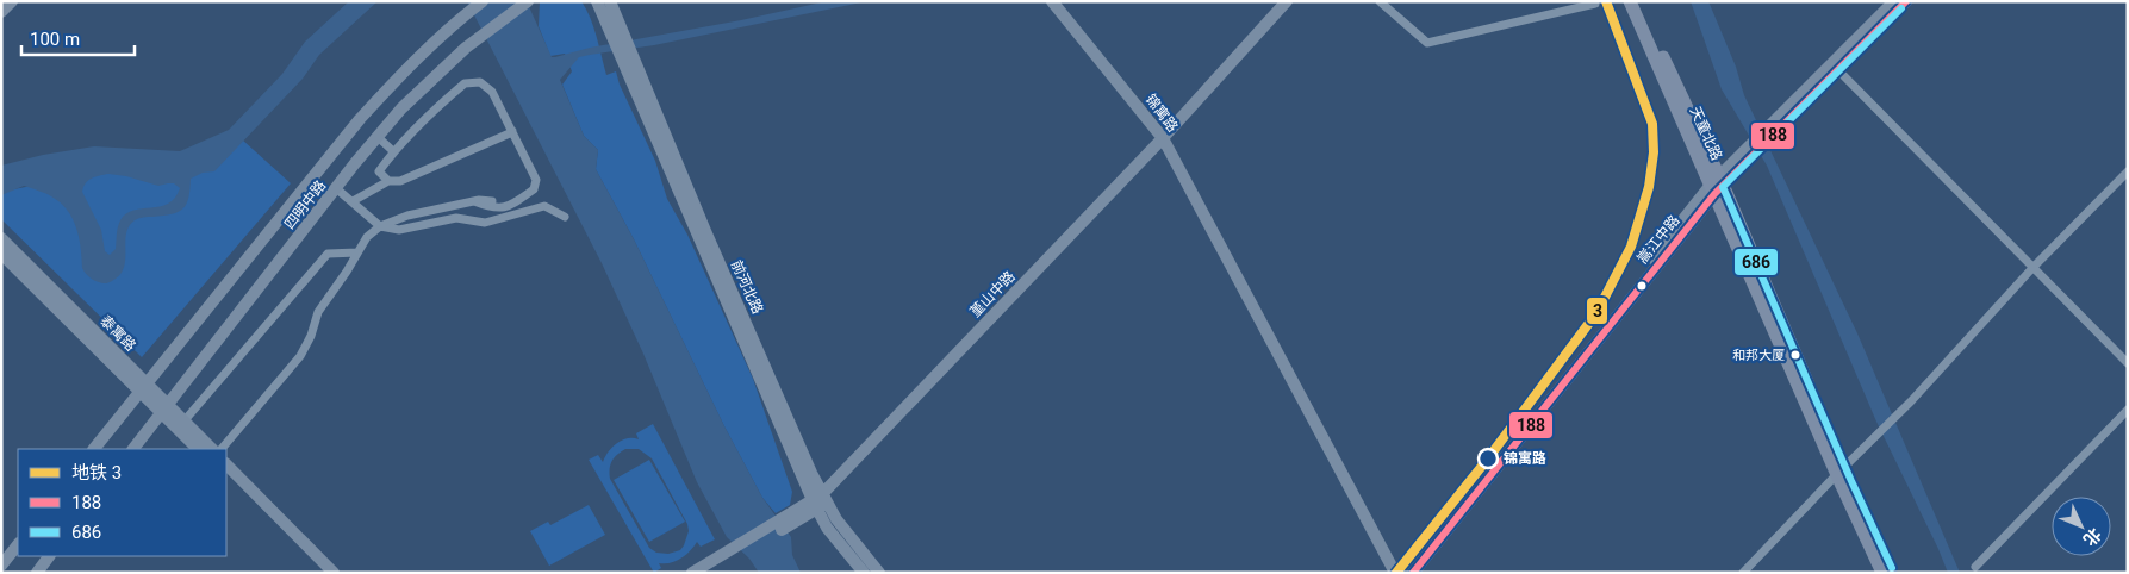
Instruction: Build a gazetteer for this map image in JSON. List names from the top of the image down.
{
  "streets": {
    "main road": [
      "锦寓路",
      "天童北路",
      "四明中路",
      "嵩江中路",
      "前河北路",
      "堇山中路",
      "泰寓路"
    ]
  },
  "crossings": [
    ["锦寓路", "堇山中路"],
    ["天童北路", "嵩江中路"],
    ["四明中路", "泰寓路"],
    ["前河北路", "堇山中路"]
  ],
  "places": ["和邦大厦", "锦寓路"],
  "lines": ["metro line 3", "transit line 188", "transit line 686"],
  "legend": ["地铁 3", "188", "686"],
  "scale_bar": "100 m",
  "north": "bottom right"
}
